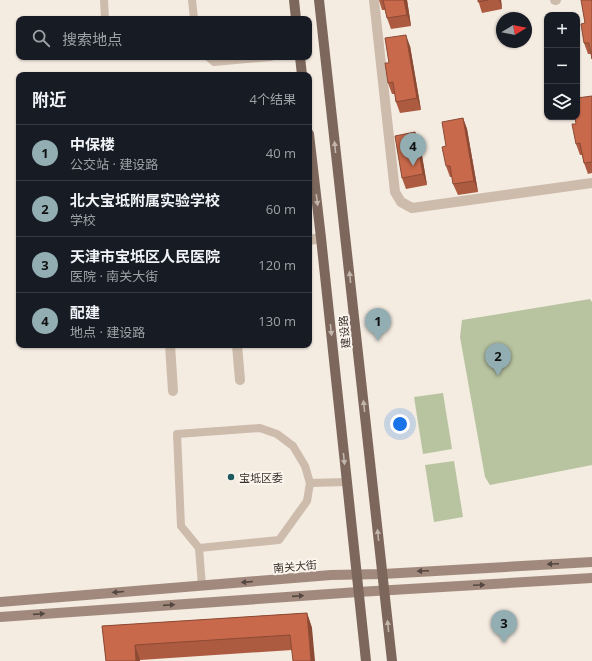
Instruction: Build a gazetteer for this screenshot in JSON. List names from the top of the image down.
{
  "streets": {
    "main road": ["建设路", "南关大街"]
  },
  "crossings": [
    ["建设路", "南关大街"]
  ],
  "places": ["宝坻区委"],
  "north": "right",
  "page": {
    "map_buttons": ["+", "−"],
    "search": "搜索地点",
    "heading": ["附近", "4个结果"],
    "list": [
      {
        "mark": "1",
        "name": "中保楼",
        "note": "公交站 · 建设路",
        "value": "40 m"
      },
      {
        "mark": "2",
        "name": "北大宝坻附属实验学校",
        "note": "学校",
        "value": "60 m"
      },
      {
        "mark": "3",
        "name": "天津市宝坻区人民医院",
        "note": "医院 · 南关大街",
        "value": "120 m"
      },
      {
        "mark": "4",
        "name": "配建",
        "note": "地点 · 建设路",
        "value": "130 m"
      }
    ],
    "pins": [
      "4",
      "1",
      "2",
      "3"
    ]
  }
}
